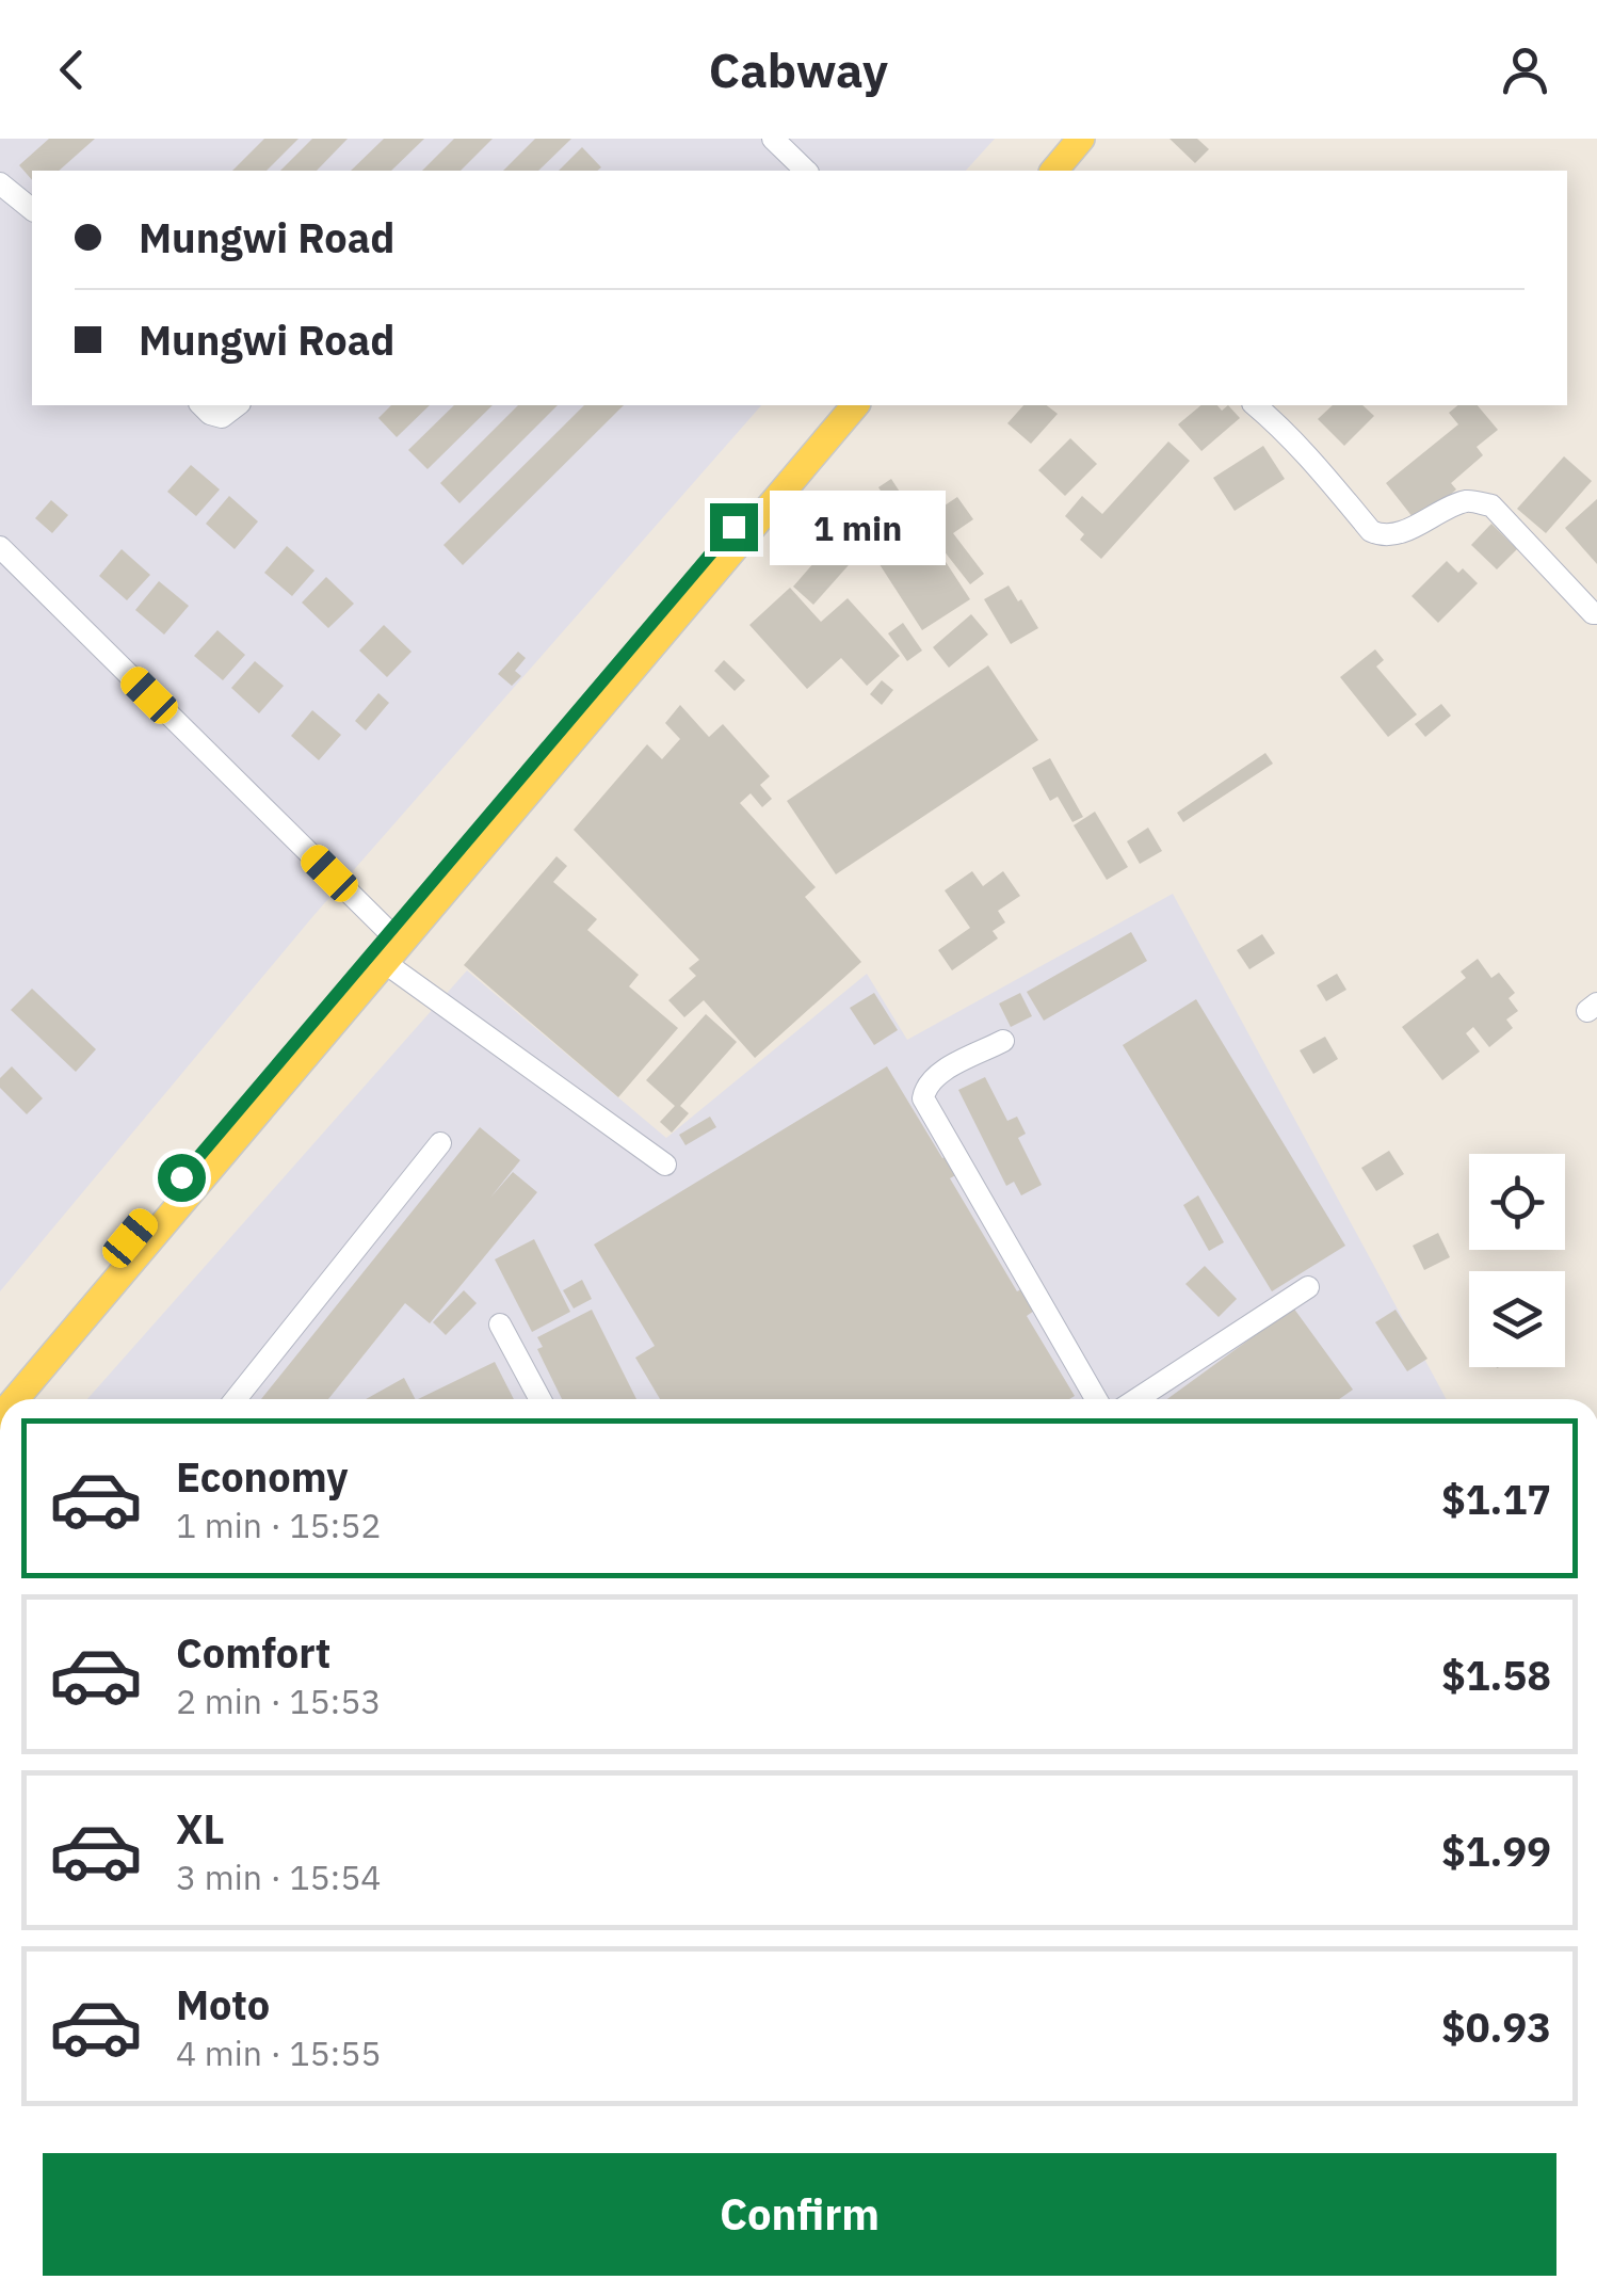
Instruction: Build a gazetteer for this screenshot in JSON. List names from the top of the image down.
{
  "page": {
    "header": "Cabway",
    "banner": ["Mungwi Road", "Mungwi Road"],
    "bubble": "1 min",
    "list": [
      {
        "name": "Economy",
        "note": "1 min · 15:52",
        "value": "$1.17"
      },
      {
        "name": "Comfort",
        "note": "2 min · 15:53",
        "value": "$1.58"
      },
      {
        "name": "XL",
        "note": "3 min · 15:54",
        "value": "$1.99"
      },
      {
        "name": "Moto",
        "note": "4 min · 15:55",
        "value": "$0.93"
      }
    ],
    "buttons": "Confirm"
  }
}
